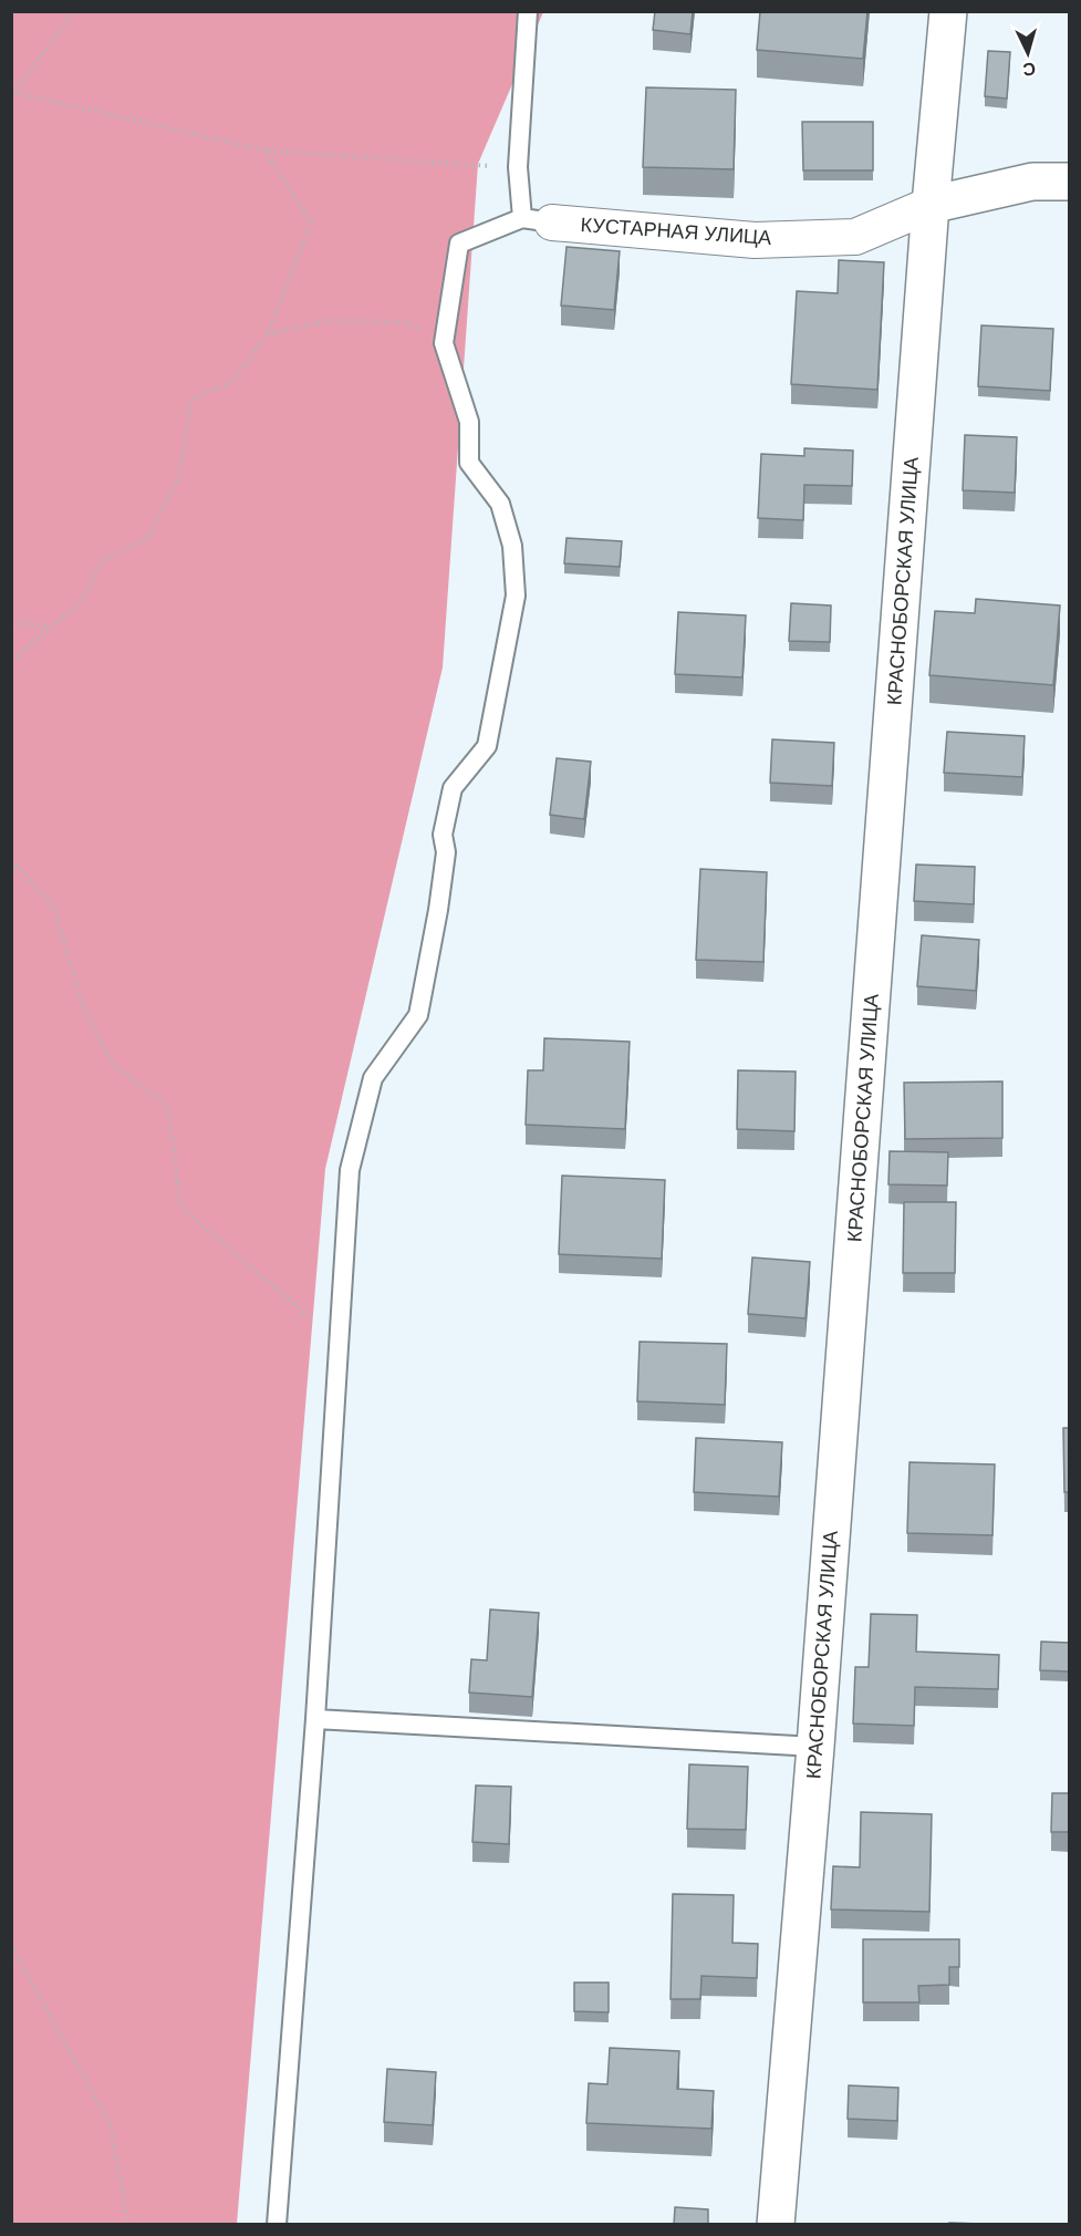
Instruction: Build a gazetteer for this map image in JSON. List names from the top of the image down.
{
  "streets": {
    "street": ["КУСТАРНАЯ УЛИЦА", "КРАСНОБОРСКАЯ УЛИЦА"]
  },
  "crossings": [
    ["КУСТАРНАЯ УЛИЦА", "КРАСНОБОРСКАЯ УЛИЦА"]
  ],
  "north": "bottom"
}
